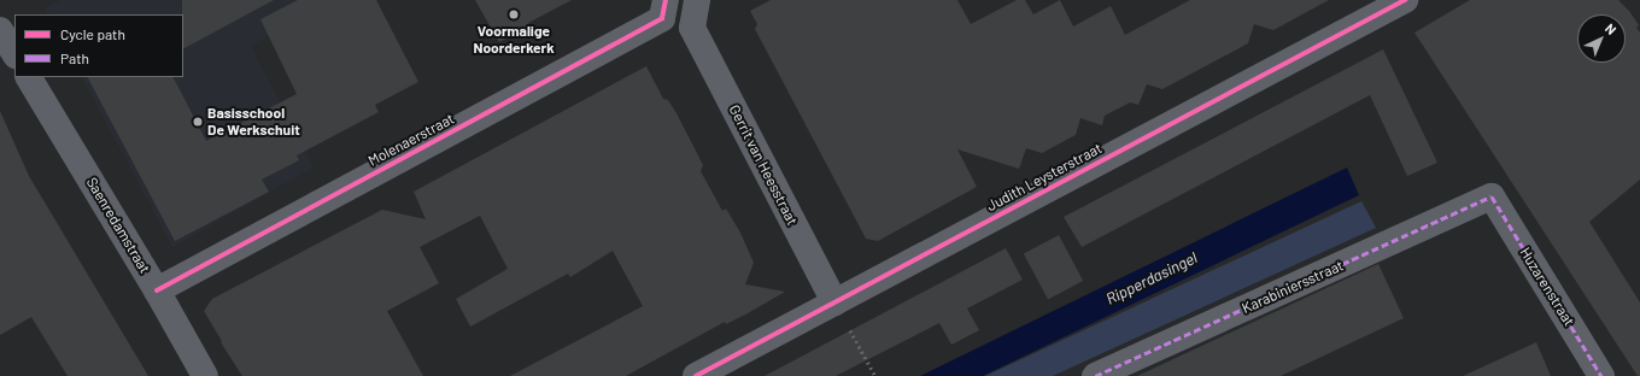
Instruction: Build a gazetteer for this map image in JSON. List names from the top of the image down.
{
  "streets": {
    "street": [
      "Molenaerstraat",
      "Gerrit van Heesstraat",
      "Judith Leysterstraat",
      "Saenredamstraat",
      "Karabiniersstraat",
      "Huzarenstraat"
    ]
  },
  "crossings": [
    ["Molenaerstraat", "Saenredamstraat"],
    ["Gerrit van Heesstraat", "Judith Leysterstraat"],
    ["Karabiniersstraat", "Huzarenstraat"]
  ],
  "water": ["Ripperdasingel"],
  "places": ["Voormalige Noorderkerk", "Basisschool De Werkschuit"],
  "legend": ["Cycle path", "Path"],
  "north": "top right"
}
